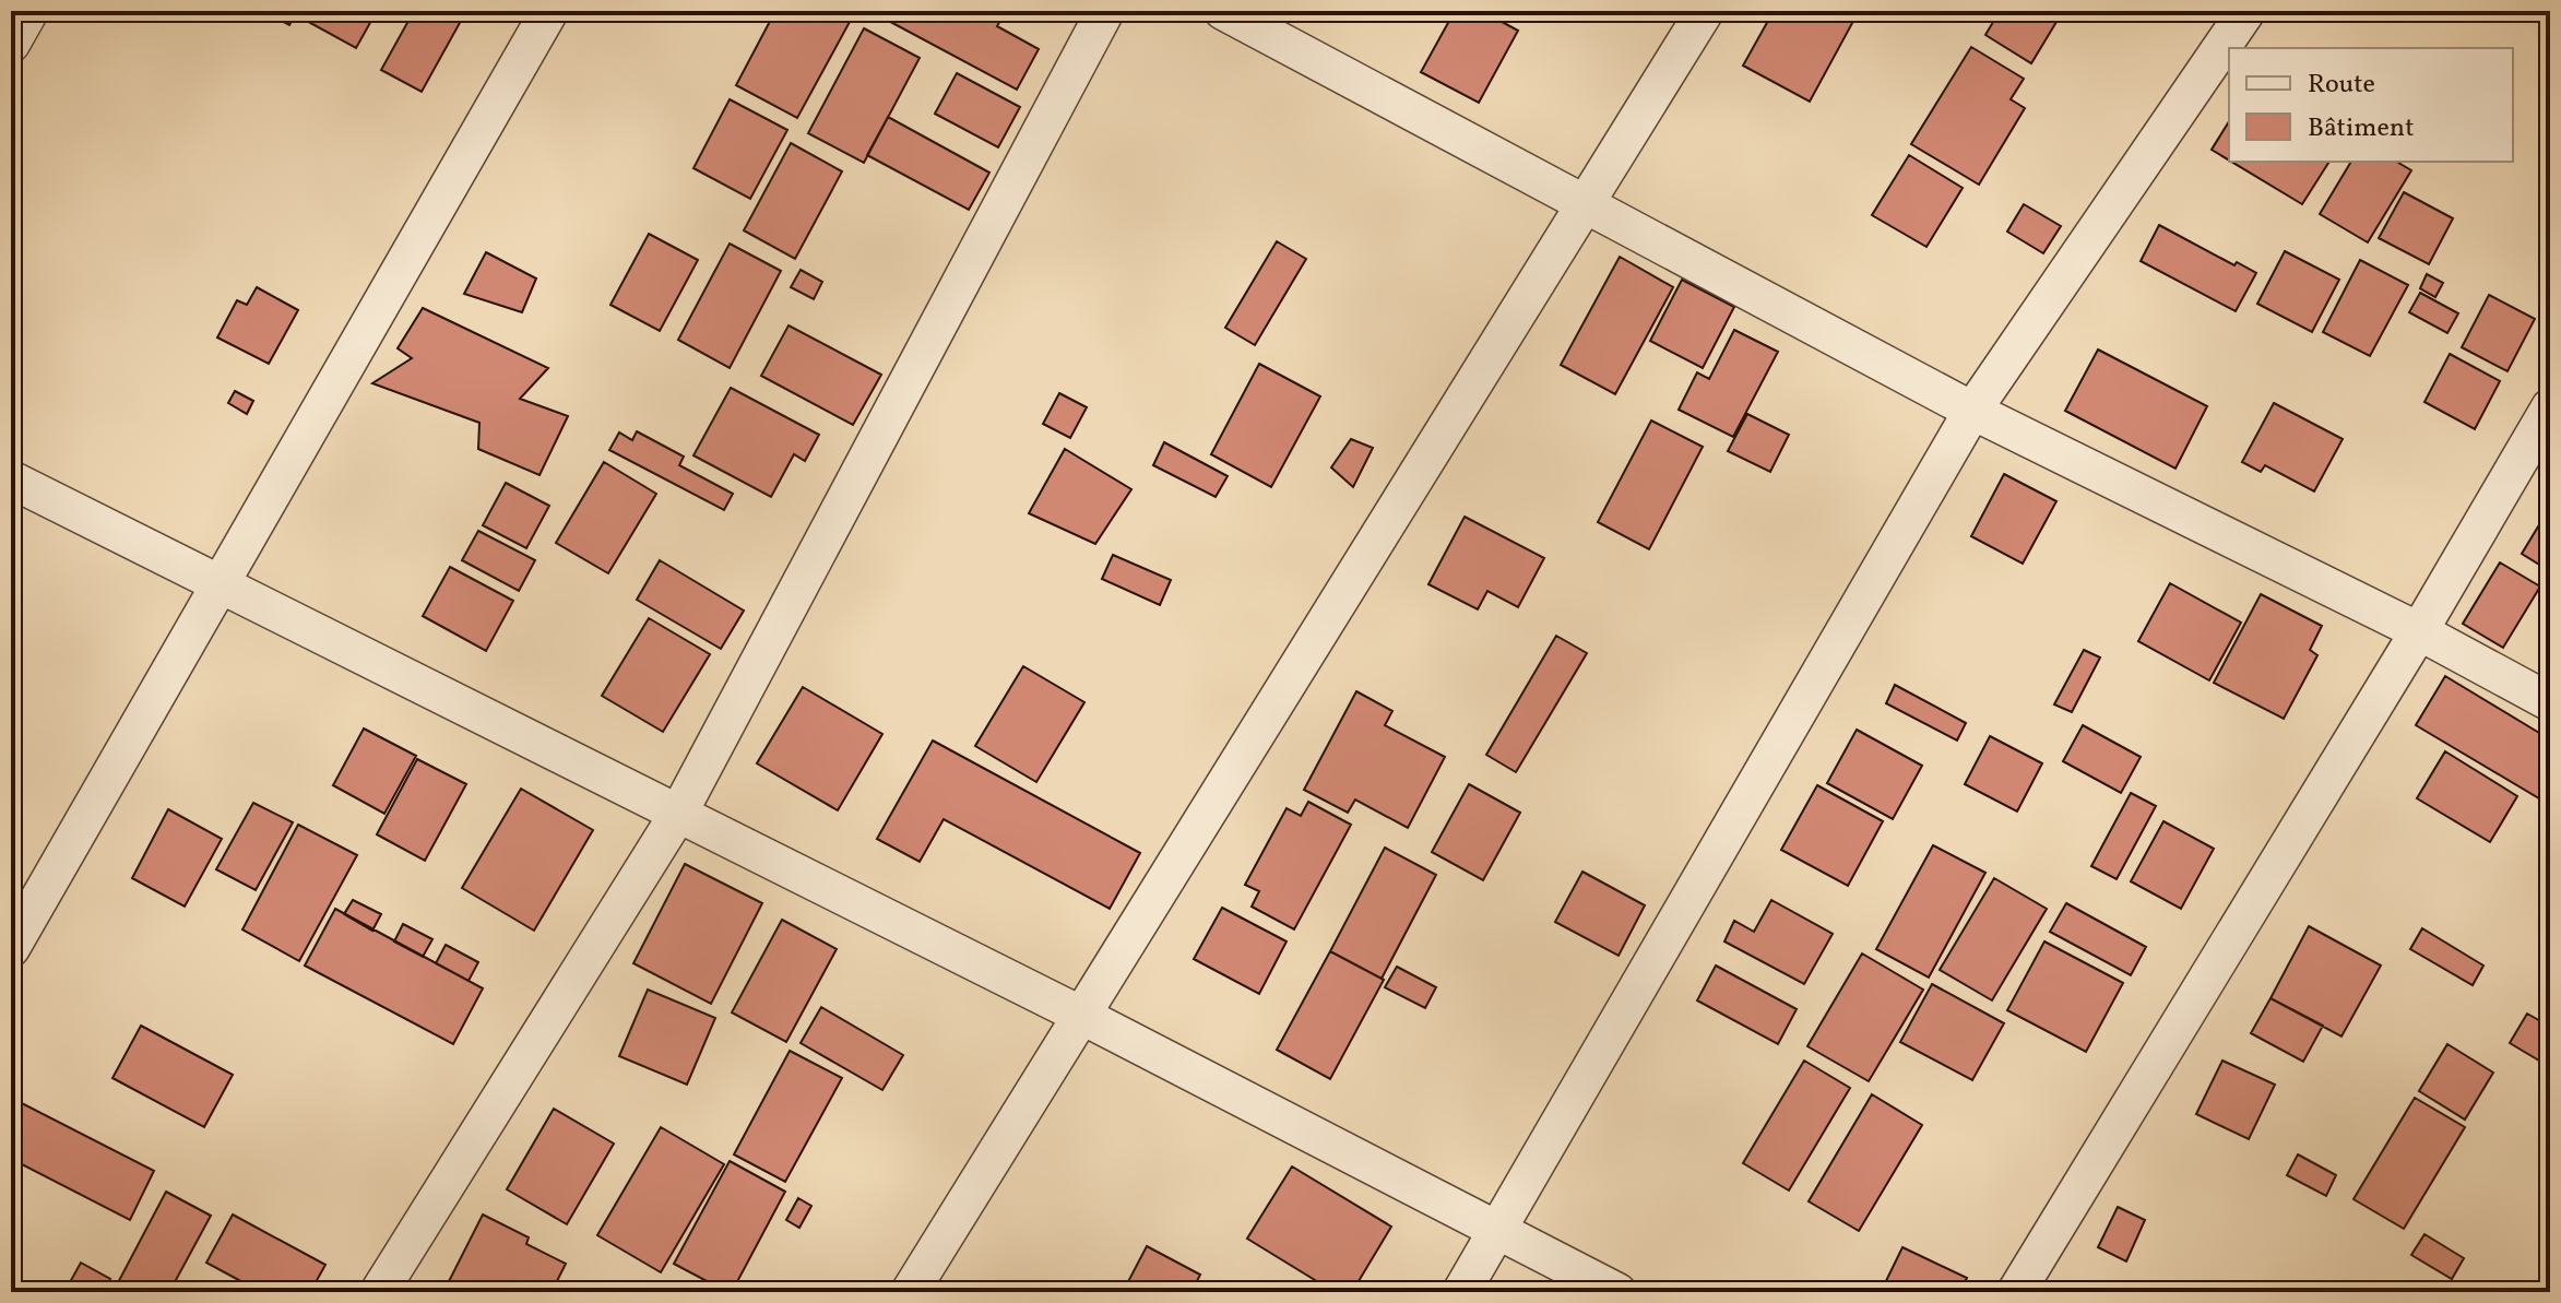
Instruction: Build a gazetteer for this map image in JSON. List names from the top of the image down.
{
  "legend": ["Route", "Bâtiment"]
}
